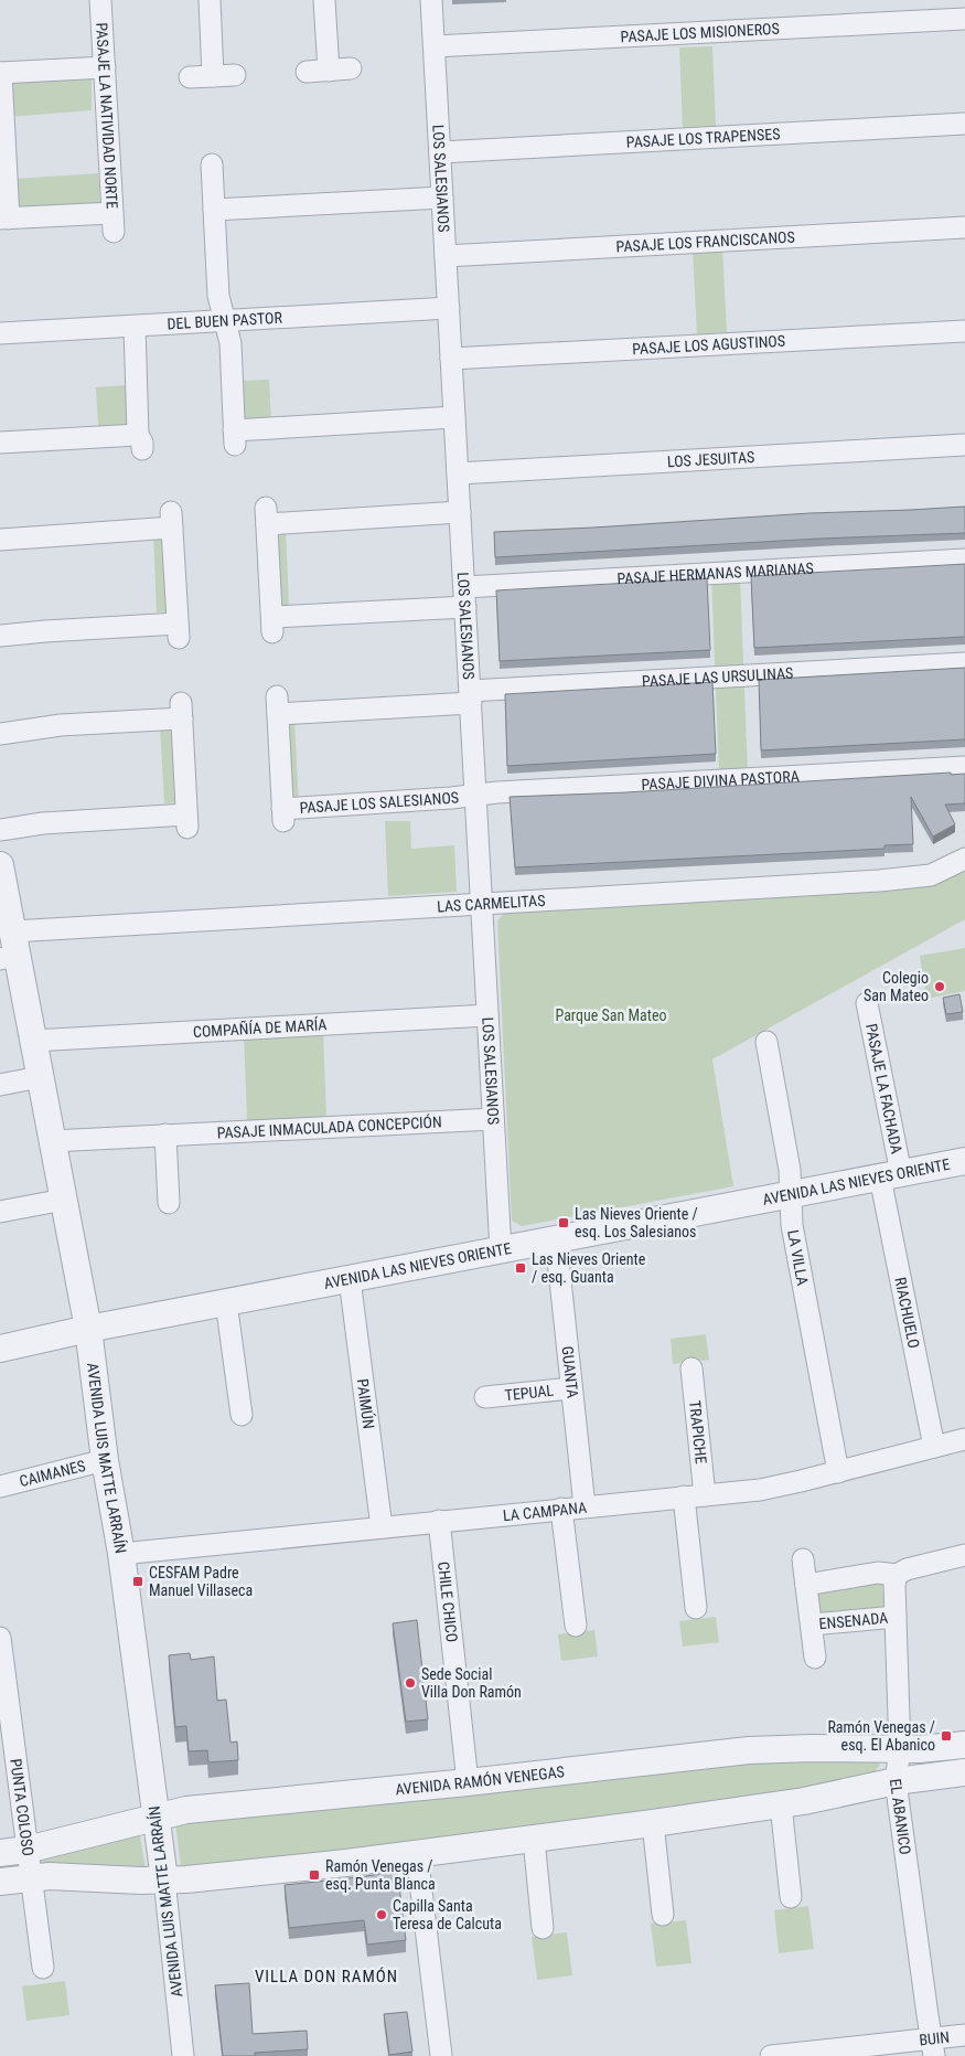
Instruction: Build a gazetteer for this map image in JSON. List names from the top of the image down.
{
  "streets": {
    "street": [
      "PASAJE LOS MISIONEROS",
      "PASAJE LA NATIVIDAD NORTE",
      "PASAJE LOS TRAPENSES",
      "LOS SALESIANOS",
      "PASAJE LOS FRANCISCANOS",
      "DEL BUEN PASTOR",
      "PASAJE LOS AGUSTINOS",
      "LOS JESUITAS",
      "PASAJE HERMANAS MARIANAS",
      "PASAJE LAS URSULINAS",
      "PASAJE DIVINA PASTORA",
      "PASAJE LOS SALESIANOS",
      "LAS CARMELITAS",
      "COMPAÑÍA DE MARÍA",
      "PASAJE LA FACHADA",
      "PASAJE INMACULADA CONCEPCIÓN",
      "AVENIDA LAS NIEVES ORIENTE",
      "LA VILLA",
      "RIACHUELO",
      "GUANTA",
      "TEPUAL",
      "PAIMÚN",
      "TRAPICHE",
      "AVENIDA LUIS MATTE LARRAÍN",
      "CAIMANES",
      "LA CAMPANA",
      "CHILE CHICO",
      "ENSENADA",
      "AVENIDA RAMÓN VENEGAS",
      "PUNTA COLOSO",
      "EL ABANICO",
      "BUIN"
    ]
  },
  "crossings": [
    ["PASAJE LOS MISIONEROS", "LOS SALESIANOS"],
    ["PASAJE LOS TRAPENSES", "LOS SALESIANOS"],
    ["LOS SALESIANOS", "PASAJE LOS FRANCISCANOS"],
    ["LOS SALESIANOS", "DEL BUEN PASTOR"],
    ["LOS SALESIANOS", "PASAJE LOS AGUSTINOS"],
    ["LOS SALESIANOS", "LOS JESUITAS"],
    ["LOS SALESIANOS", "PASAJE HERMANAS MARIANAS"],
    ["LOS SALESIANOS", "PASAJE LAS URSULINAS"],
    ["LOS SALESIANOS", "PASAJE DIVINA PASTORA"],
    ["LOS SALESIANOS", "PASAJE LOS SALESIANOS"],
    ["LOS SALESIANOS", "LAS CARMELITAS"],
    ["LOS SALESIANOS", "COMPAÑÍA DE MARÍA"],
    ["LOS SALESIANOS", "PASAJE INMACULADA CONCEPCIÓN"],
    ["LOS SALESIANOS", "AVENIDA LAS NIEVES ORIENTE"],
    ["PASAJE LAS URSULINAS", "PASAJE LOS SALESIANOS"],
    ["PASAJE DIVINA PASTORA", "PASAJE LOS SALESIANOS"],
    ["LAS CARMELITAS", "AVENIDA LUIS MATTE LARRAÍN"],
    ["COMPAÑÍA DE MARÍA", "AVENIDA LUIS MATTE LARRAÍN"],
    ["PASAJE LA FACHADA", "AVENIDA LAS NIEVES ORIENTE"],
    ["PASAJE LA FACHADA", "RIACHUELO"],
    ["PASAJE INMACULADA CONCEPCIÓN", "AVENIDA LUIS MATTE LARRAÍN"],
    ["AVENIDA LAS NIEVES ORIENTE", "LA VILLA"],
    ["AVENIDA LAS NIEVES ORIENTE", "RIACHUELO"],
    ["AVENIDA LAS NIEVES ORIENTE", "GUANTA"],
    ["AVENIDA LAS NIEVES ORIENTE", "PAIMÚN"],
    ["AVENIDA LAS NIEVES ORIENTE", "AVENIDA LUIS MATTE LARRAÍN"],
    ["LA VILLA", "LA CAMPANA"],
    ["RIACHUELO", "LA CAMPANA"],
    ["GUANTA", "TEPUAL"],
    ["GUANTA", "LA CAMPANA"],
    ["PAIMÚN", "LA CAMPANA"],
    ["TRAPICHE", "LA CAMPANA"],
    ["AVENIDA LUIS MATTE LARRAÍN", "CAIMANES"],
    ["AVENIDA LUIS MATTE LARRAÍN", "LA CAMPANA"],
    ["AVENIDA LUIS MATTE LARRAÍN", "AVENIDA RAMÓN VENEGAS"],
    ["LA CAMPANA", "CHILE CHICO"],
    ["CHILE CHICO", "AVENIDA RAMÓN VENEGAS"],
    ["ENSENADA", "EL ABANICO"],
    ["AVENIDA RAMÓN VENEGAS", "PUNTA COLOSO"],
    ["AVENIDA RAMÓN VENEGAS", "EL ABANICO"],
    ["EL ABANICO", "BUIN"]
  ],
  "districts": ["VILLA DON RAMÓN"],
  "parks": ["Parque San Mateo"],
  "places": {
    "other": ["Colegio San Mateo", "Sede Social Villa Don Ramón", "Capilla Santa Teresa de Calcuta"],
    "transit": [
      "Las Nieves Oriente / esq. Los Salesianos",
      "Las Nieves Oriente / esq. Guanta",
      "CESFAM Padre Manuel Villaseca",
      "Ramón Venegas / esq. El Abanico",
      "Ramón Venegas / esq. Punta Blanca"
    ]
  }
}
